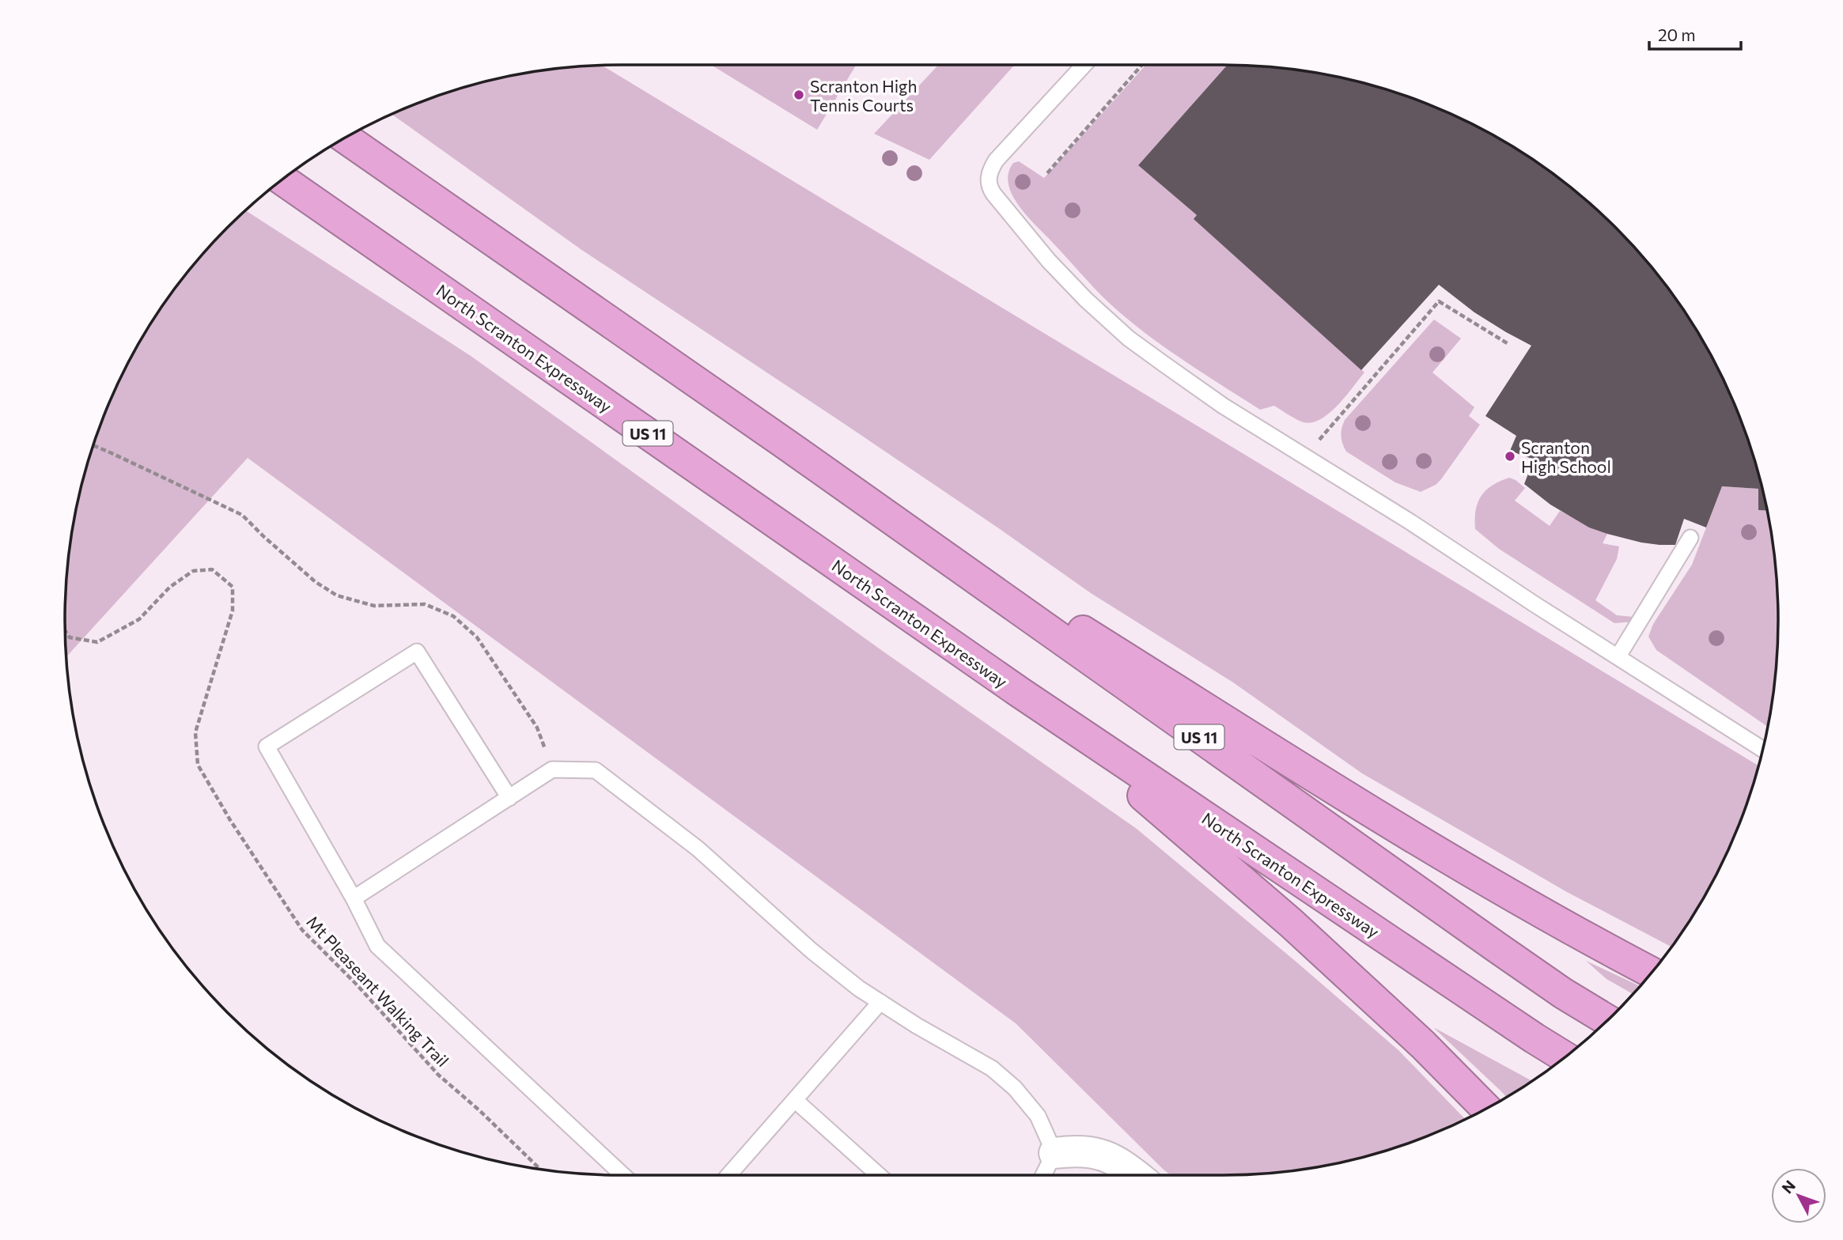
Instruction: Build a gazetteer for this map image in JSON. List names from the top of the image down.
{
  "streets": {
    "highway": ["North Scranton Expressway", "US 11"],
    "path": ["Mt Pleaseant Walking Trail"]
  },
  "places": ["Scranton High Tennis Courts", "Scranton High School"],
  "scale_bar": "20 m",
  "north": "top left"
}
